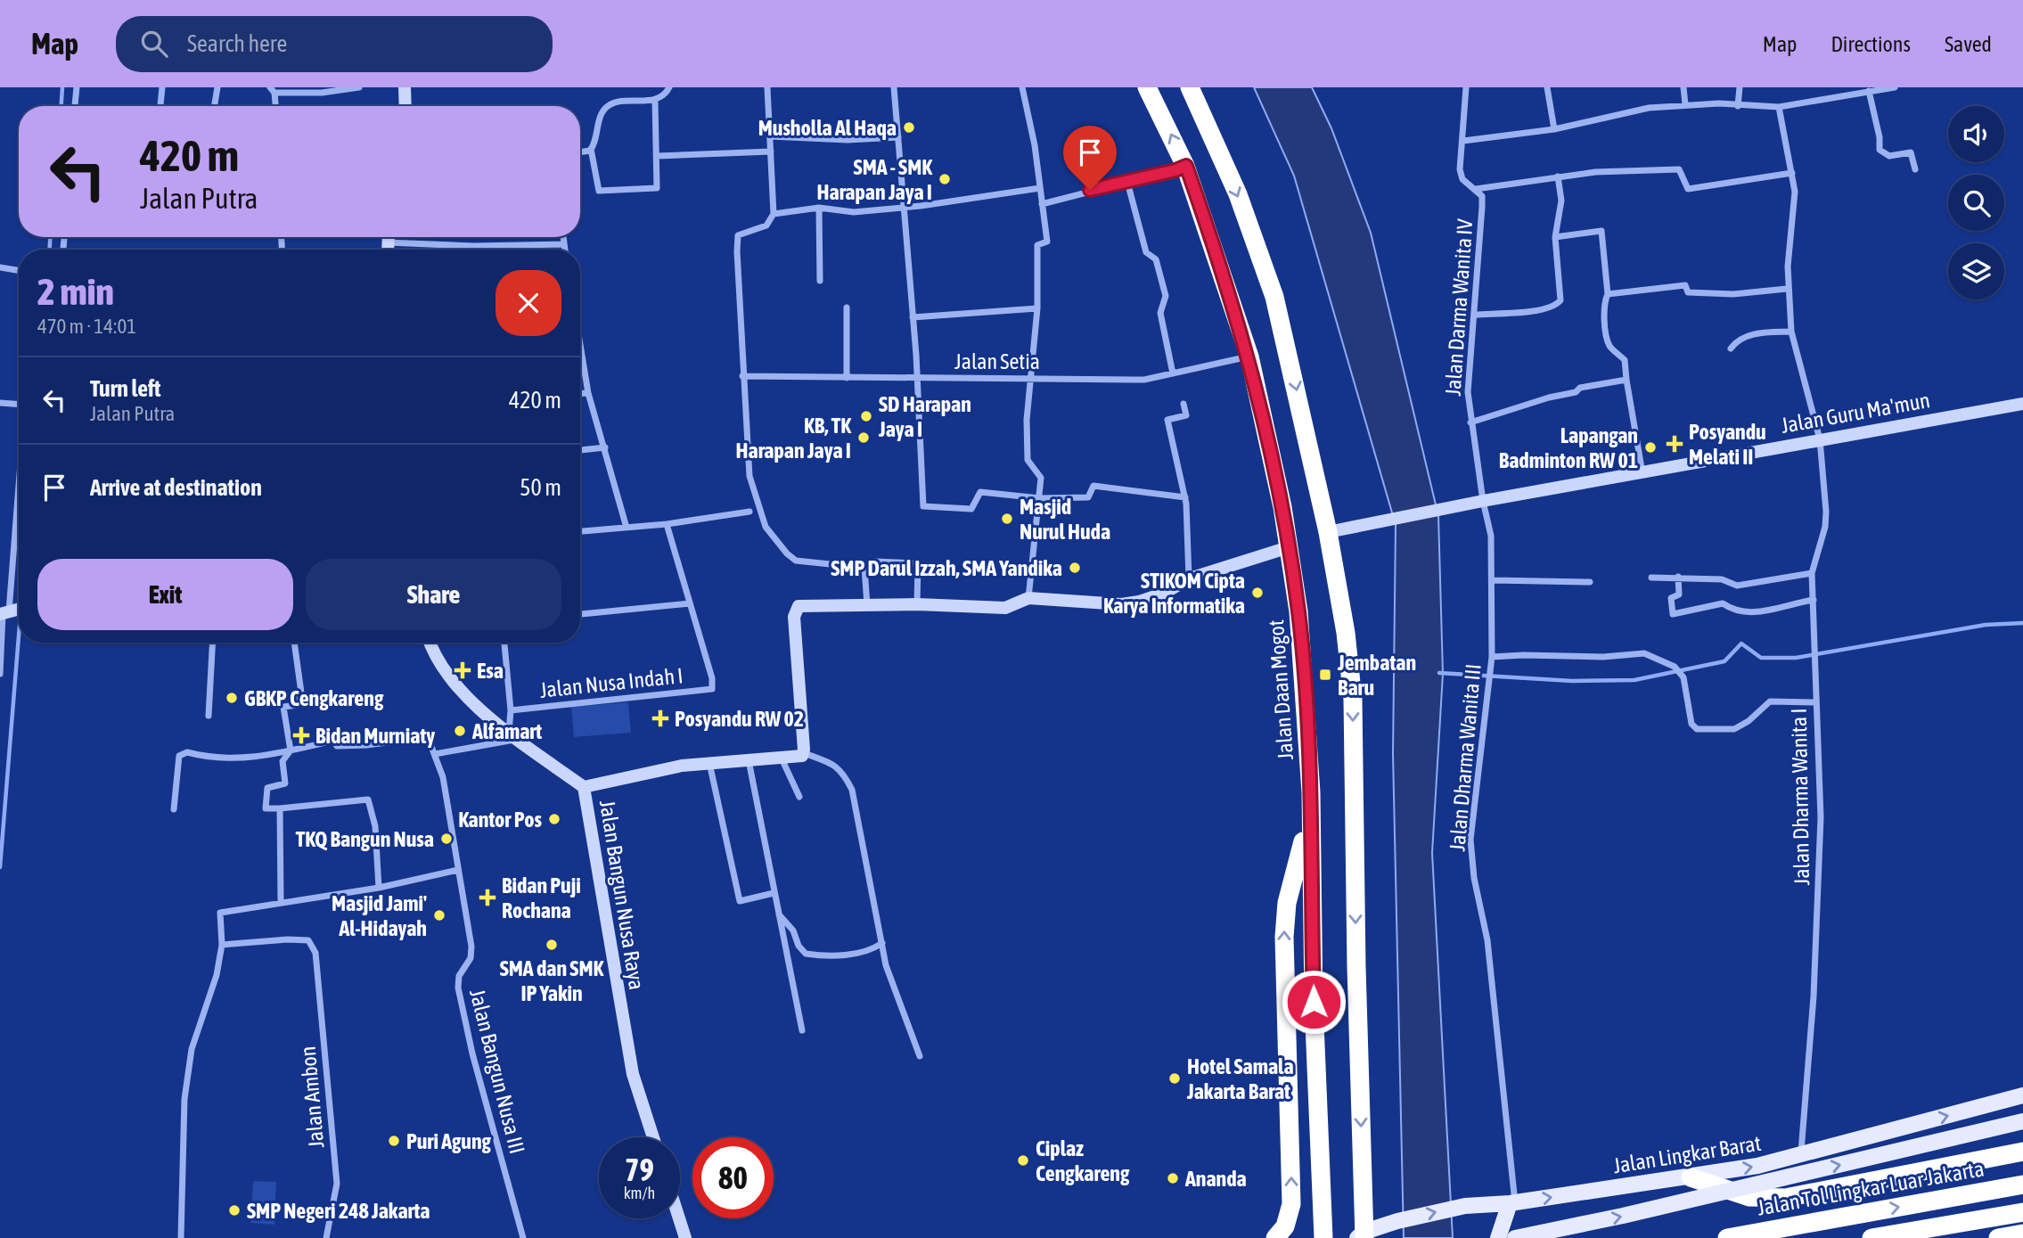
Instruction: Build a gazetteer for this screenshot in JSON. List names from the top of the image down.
{
  "streets": {
    "highway": ["Jalan Daan Mogot", "Jalan Tol Lingkar Luar Jakarta"],
    "main road": ["Jalan Lingkar Barat"],
    "street": [
      "Jalan Darma Wanita IV",
      "Jalan Setia",
      "Jalan Guru Ma'mun",
      "Jalan Nusa Indah I",
      "Jalan Dharma Wanita III",
      "Jalan Dharma Wanita I",
      "Jalan Bangun Nusa Raya",
      "Jalan Bangun Nusa III",
      "Jalan Ambon"
    ]
  },
  "crossings": [
    ["Jalan Darma Wanita IV", "Jalan Guru Ma'mun"],
    ["Jalan Darma Wanita IV", "Jalan Dharma Wanita III"],
    ["Jalan Setia", "Jalan Daan Mogot"],
    ["Jalan Guru Ma'mun", "Jalan Dharma Wanita III"],
    ["Jalan Guru Ma'mun", "Jalan Dharma Wanita I"],
    ["Jalan Dharma Wanita III", "Jalan Lingkar Barat"],
    ["Jalan Dharma Wanita I", "Jalan Lingkar Barat"]
  ],
  "one_way": ["Jalan Lingkar Barat"],
  "places": {
    "other": [
      "Musholla Al Haqa",
      "SMA - SMK Harapan Jaya I",
      "SD Harapan Jaya I",
      "KB, TK Harapan Jaya I",
      "Lapangan Badminton RW 01",
      "Masjid Nurul Huda",
      "SMP Darul Izzah, SMA Yandika",
      "STIKOM Cipta Karya Informatika",
      "GBKP Cengkareng",
      "Alfamart",
      "Kantor Pos",
      "TKQ Bangun Nusa",
      "Masjid Jami' Al-Hidayah",
      "SMA dan SMK IP Yakin",
      "Hotel Samala Jakarta Barat",
      "Puri Agung",
      "Ciplaz Cengkareng",
      "Ananda",
      "SMP Negeri 248 Jakarta"
    ],
    "health": [
      "Posyandu Melati II",
      "Esa",
      "Posyandu RW 02",
      "Bidan Murniaty",
      "Bidan Puji Rochana"
    ],
    "transit": ["Jembatan Baru"]
  },
  "page": {
    "header": "Map",
    "search": "Search here",
    "nav": ["Map", "Directions", "Saved"],
    "turn": ["420 m", "Jalan Putra"],
    "heading": ["2 min", "470 m · 14:01"],
    "list": [
      {
        "name": "Turn left",
        "note": "Jalan Putra",
        "value": "420 m"
      },
      {
        "name": "Arrive at destination",
        "value": "50 m"
      }
    ],
    "buttons": ["Exit", "Share"],
    "speed": "79 km/h",
    "limit": "80"
  }
}
